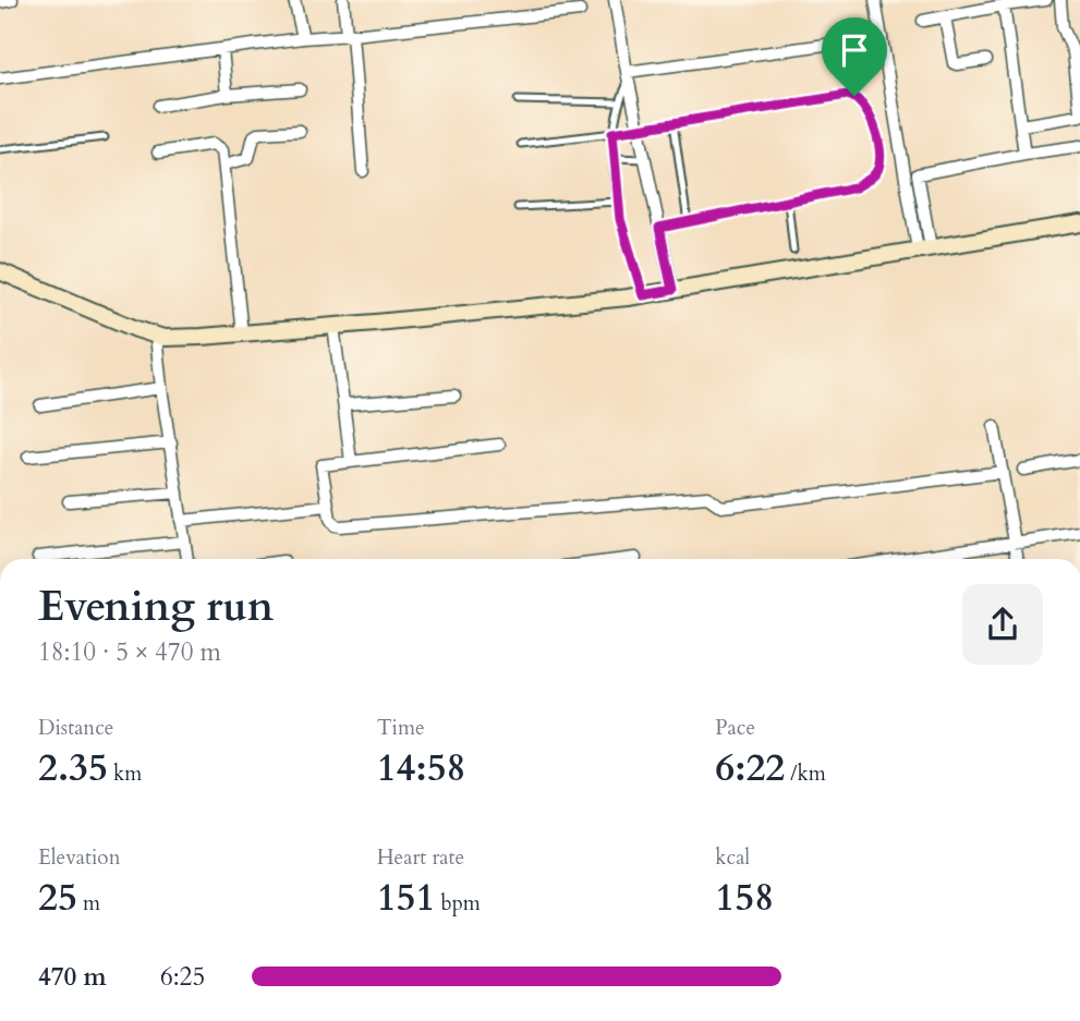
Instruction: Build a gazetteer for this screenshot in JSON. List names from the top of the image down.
{
  "page": {
    "heading": ["Evening run", "18:10 · 5 × 470 m"],
    "stats": [
      ["Distance", "2.35 km"],
      ["Time", "14:58"],
      ["Pace", "6:22 /km"],
      ["Elevation", "25 m"],
      ["Heart rate", "151 bpm"],
      ["kcal", "158"]
    ],
    "list": [
      {
        "name": "470 m",
        "note": "6:25"
      }
    ]
  }
}
